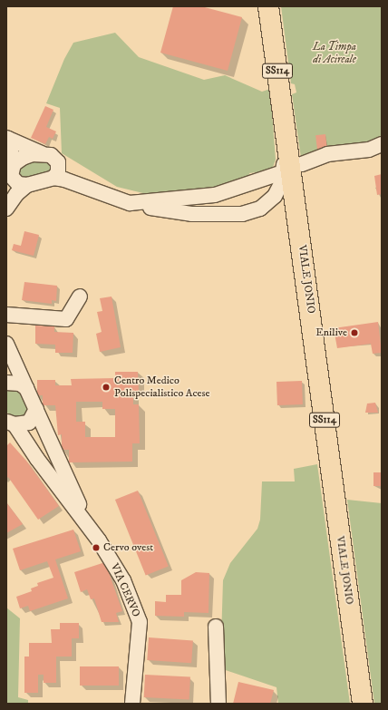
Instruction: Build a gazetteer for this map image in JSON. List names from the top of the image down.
{
  "streets": {
    "main road": ["SS114", "VIALE JONIO"],
    "street": ["VIA CERVO"]
  },
  "parks": ["La Timpa di Acireale"],
  "places": ["Enilive", "Centro Medico Polispecialistico Acese", "Cervo ovest"]
}
